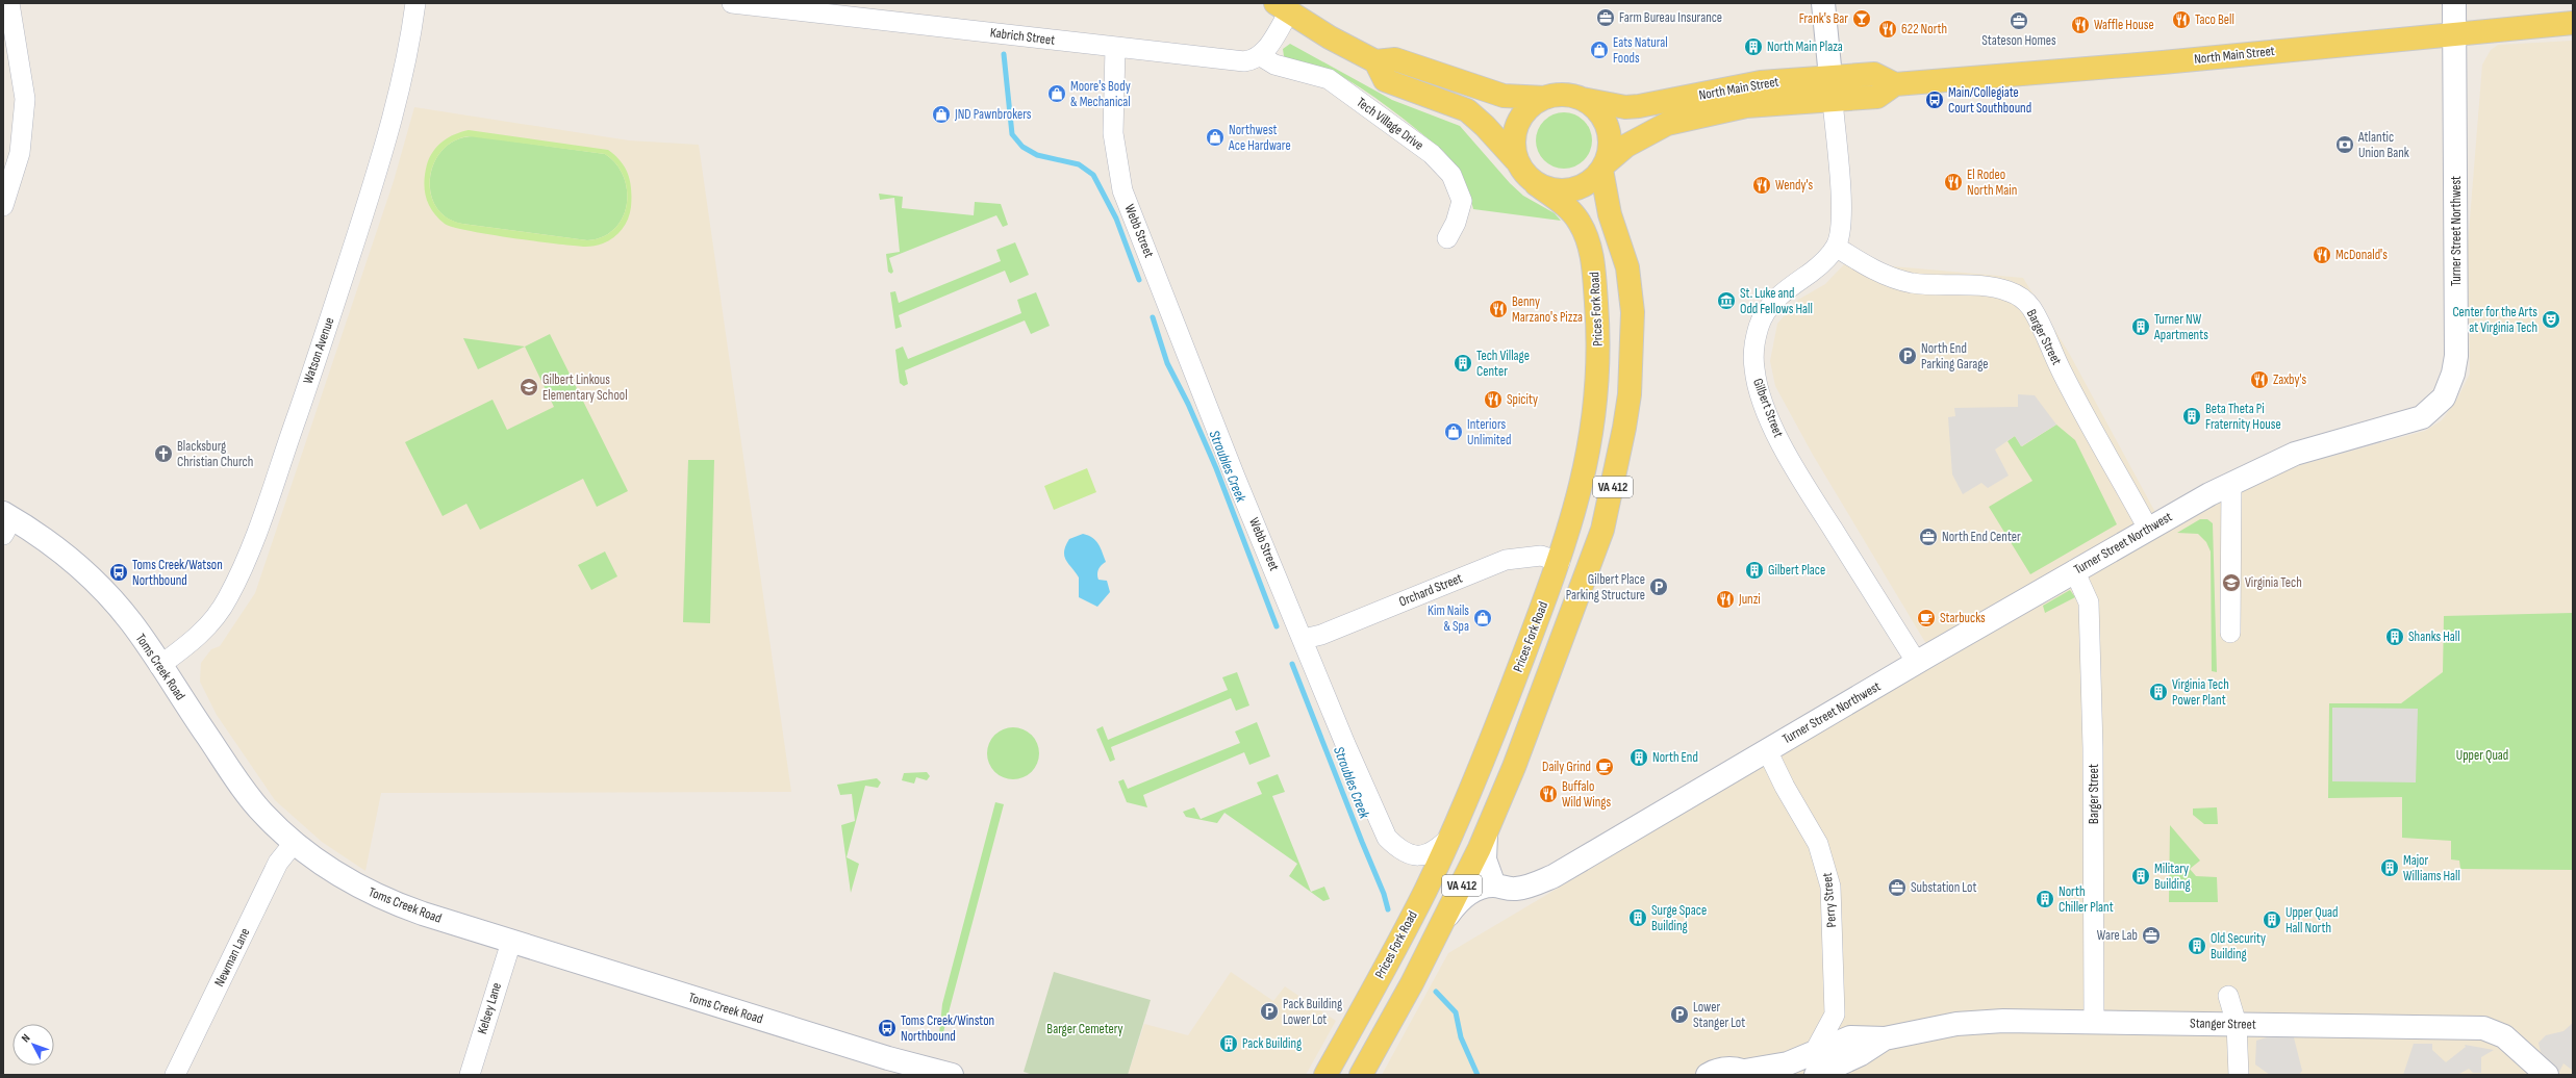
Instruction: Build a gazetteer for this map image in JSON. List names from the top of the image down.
{
  "streets": {
    "main road": ["North Main Street", "Prices Fork Road", "VA 412"],
    "street": [
      "Kabrich Street",
      "Tech Village Drive",
      "Webb Street",
      "Turner Street Northwest",
      "Barger Street",
      "Watson Avenue",
      "Gilbert Street",
      "Orchard Street",
      "Toms Creek Road",
      "Perry Street",
      "Newman Lane",
      "Kelsey Lane",
      "Stanger Street"
    ]
  },
  "crossings": [
    ["Kabrich Street", "Tech Village Drive"],
    ["Kabrich Street", "Webb Street"],
    ["North Main Street", "Turner Street Northwest"],
    ["North Main Street", "Prices Fork Road"],
    ["North Main Street", "VA 412"],
    ["Webb Street", "Prices Fork Road"],
    ["Webb Street", "Orchard Street"],
    ["Turner Street Northwest", "Barger Street"],
    ["Turner Street Northwest", "Gilbert Street"],
    ["Turner Street Northwest", "VA 412"],
    ["Turner Street Northwest", "Perry Street"],
    ["Prices Fork Road", "VA 412"],
    ["Prices Fork Road", "Orchard Street"],
    ["Barger Street", "Gilbert Street"],
    ["Barger Street", "Stanger Street"],
    ["Watson Avenue", "Toms Creek Road"],
    ["Toms Creek Road", "Newman Lane"],
    ["Toms Creek Road", "Kelsey Lane"]
  ],
  "water": ["Stroubles Creek"],
  "parks": ["Upper Quad", "Barger Cemetery"],
  "places": {
    "office": [
      "Farm Bureau Insurance",
      "Stateson Homes",
      "North End Center",
      "Substation Lot",
      "Ware Lab"
    ],
    "bar": ["Frank's Bar"],
    "restaurant": [
      "Taco Bell",
      "Waffle House",
      "622 North",
      "El Rodeo North Main",
      "Wendy's",
      "McDonald's",
      "Benny Marzano's Pizza",
      "Zaxby's",
      "Spicity",
      "Junzi",
      "Buffalo Wild Wings"
    ],
    "building": [
      "North Main Plaza",
      "Turner NW Apartments",
      "Tech Village Center",
      "Beta Theta Pi Fraternity House",
      "Gilbert Place",
      "Shanks Hall",
      "Virginia Tech Power Plant",
      "North End",
      "Major Williams Hall",
      "Military Building",
      "North Chiller Plant",
      "Surge Space Building",
      "Upper Quad Hall North",
      "Old Security Building",
      "Pack Building"
    ],
    "shop": [
      "Eats Natural Foods",
      "Moore's Body & Mechanical",
      "JND Pawnbrokers",
      "Northwest Ace Hardware",
      "Interiors Unlimited",
      "Kim Nails & Spa"
    ],
    "bus stop": ["Main/Collegiate Court Southbound", "Toms Creek/Watson Northbound", "Toms Creek/Winston Northbound"],
    "bank": ["Atlantic Union Bank"],
    "museum": ["St. Luke and Odd Fellows Hall"],
    "theatre": ["Center for the Arts at Virginia Tech"],
    "parking": [
      "North End Parking Garage",
      "Gilbert Place Parking Structure",
      "Pack Building Lower Lot",
      "Lower Stanger Lot"
    ],
    "school or university": ["Gilbert Linkous Elementary School", "Virginia Tech"],
    "church": ["Blacksburg Christian Church"],
    "cafe": ["Starbucks", "Daily Grind"]
  },
  "north": "top left"
}
